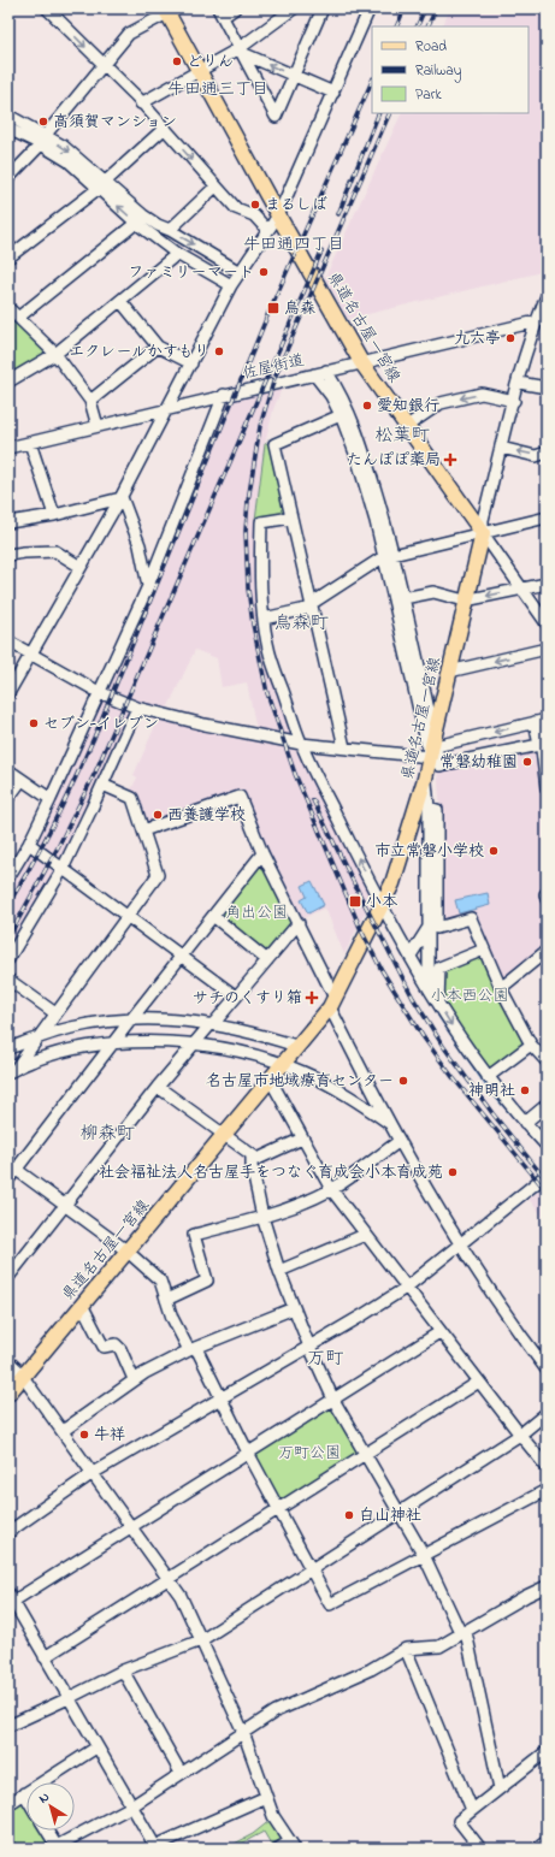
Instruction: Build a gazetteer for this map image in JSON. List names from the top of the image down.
{
  "streets": {
    "main road": ["県道名古屋一宮線"],
    "street": ["佐屋街道"]
  },
  "crossings": [
    ["県道名古屋一宮線", "佐屋街道"]
  ],
  "districts": [
    "牛田通三丁目",
    "牛田通四丁目",
    "松葉町",
    "烏森町",
    "柳森町",
    "万町"
  ],
  "parks": ["角出公園", "小本西公園", "万町公園"],
  "places": {
    "other": [
      "どりん",
      "高須賀マンション",
      "まるしば",
      "ファミリーマート",
      "九六亭",
      "エクレールかすもり",
      "愛知銀行",
      "セブン-イレブン",
      "常磐幼稚園",
      "西養護学校",
      "市立常磐小学校",
      "名古屋市地域療育センター",
      "神明社",
      "社会福祉法人名古屋手をつなぐ育成会小本育成苑",
      "牛祥",
      "白山神社"
    ],
    "transit": ["烏森", "小本"],
    "health": ["たんぽぽ薬局", "サチのくすり箱"]
  },
  "legend": ["Road", "Railway", "Park"],
  "north": "top left"
}
